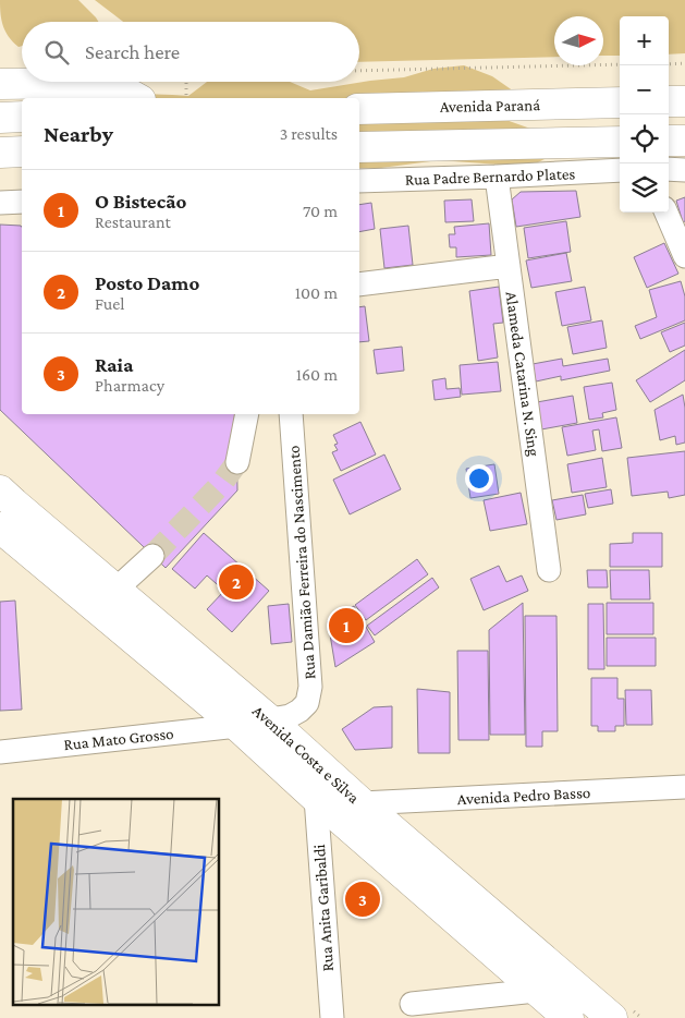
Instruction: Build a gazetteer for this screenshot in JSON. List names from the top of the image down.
{
  "streets": {
    "main road": ["Avenida Paraná", "Avenida Costa e Silva"],
    "street": [
      "Rua Padre Bernardo Plates",
      "Alameda Catarina N. Sing",
      "Rua Damião Ferreira do Nascimento",
      "Rua Mato Grosso",
      "Avenida Pedro Basso",
      "Rua Anita Garibaldi"
    ]
  },
  "crossings": [
    ["Rua Padre Bernardo Plates", "Alameda Catarina N. Sing"],
    ["Rua Damião Ferreira do Nascimento", "Rua Mato Grosso"],
    ["Rua Damião Ferreira do Nascimento", "Avenida Costa e Silva"],
    ["Rua Mato Grosso", "Avenida Costa e Silva"],
    ["Avenida Costa e Silva", "Avenida Pedro Basso"],
    ["Avenida Costa e Silva", "Rua Anita Garibaldi"]
  ],
  "north": "right",
  "page": {
    "map_buttons": ["+", "−"],
    "search": "Search here",
    "heading": ["Nearby", "3 results"],
    "list": [
      {
        "mark": "1",
        "name": "O Bistecão",
        "note": "Restaurant",
        "value": "70 m"
      },
      {
        "mark": "2",
        "name": "Posto Damo",
        "note": "Fuel",
        "value": "100 m"
      },
      {
        "mark": "3",
        "name": "Raia",
        "note": "Pharmacy",
        "value": "160 m"
      }
    ],
    "pins": ["2", "1", "3"]
  }
}
